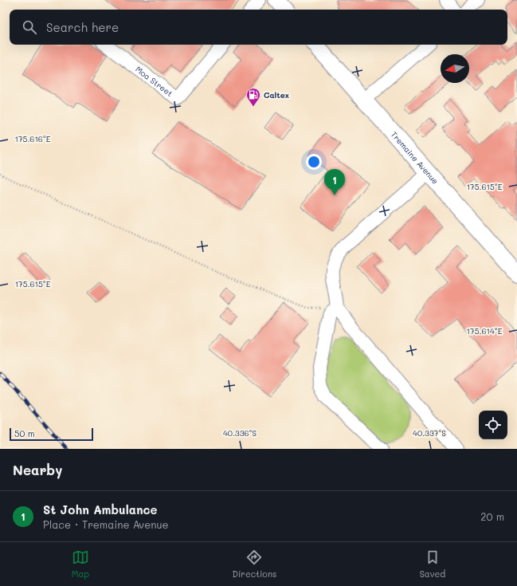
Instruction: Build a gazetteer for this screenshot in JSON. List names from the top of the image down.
{
  "streets": {
    "main road": ["Tremaine Avenue"],
    "street": ["Moa Street"]
  },
  "places": {
    "fuel station": ["Caltex"]
  },
  "scale_bar": "50 m",
  "north": "left",
  "page": {
    "search": "Search here",
    "pins": "1",
    "scale": "50 m",
    "heading": "Nearby",
    "list": [
      {
        "mark": "1",
        "name": "St John Ambulance",
        "note": "Place · Tremaine Avenue",
        "value": "20 m"
      }
    ],
    "nav": ["Map", "Directions", "Saved"]
  },
  "coordinates": [
    "175.616°E",
    "175.615°E",
    "175.614°E",
    "40.336°S",
    "40.337°S"
  ]
}
